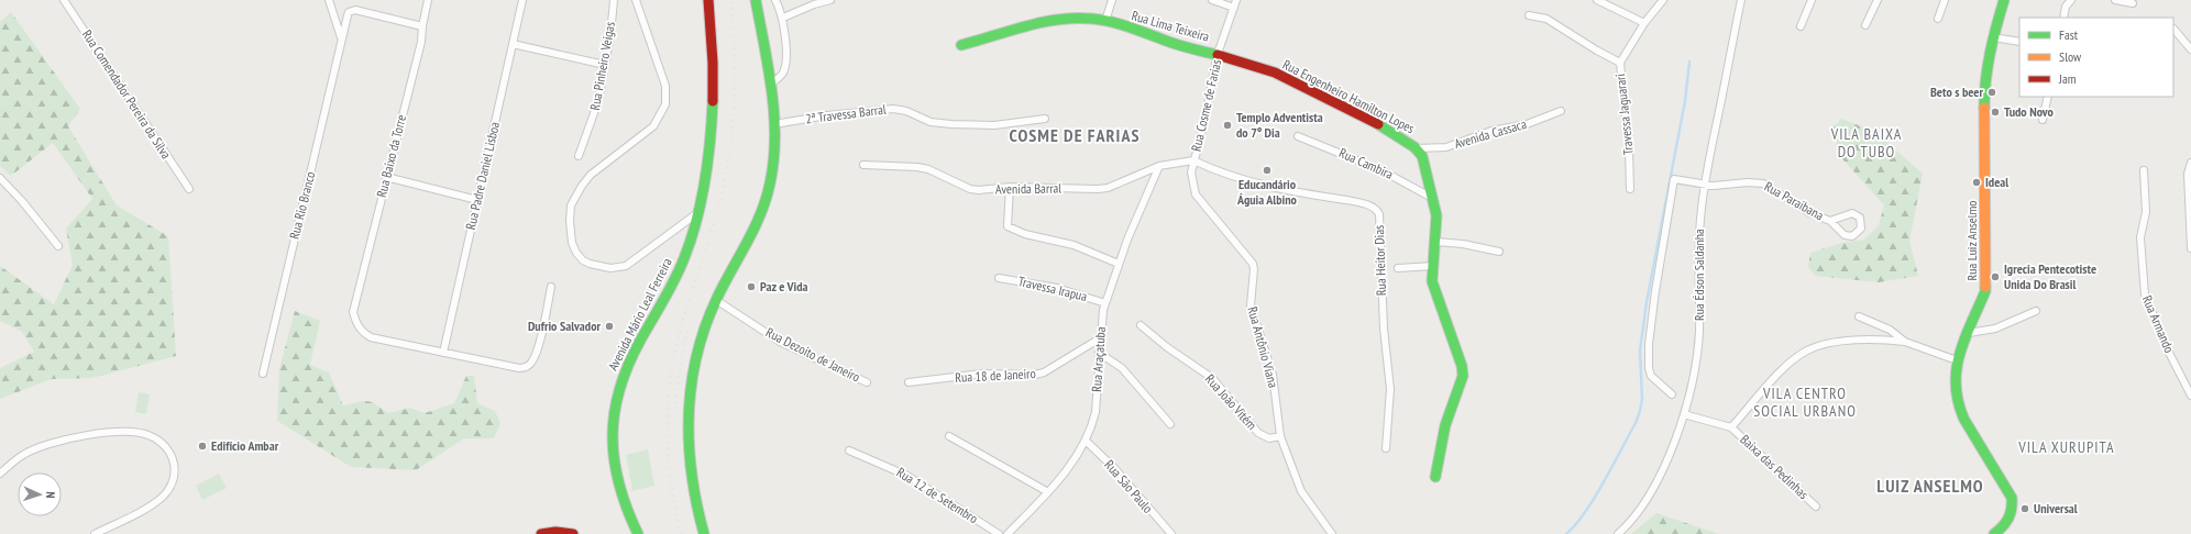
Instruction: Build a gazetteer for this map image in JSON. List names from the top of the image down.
{
  "streets": {
    "main road": [
      "Rua Lima Teixeira",
      "Rua Engenheiro Hamilton Lopes",
      "Rua Luiz Anselmo",
      "Avenida Mário Leal Ferreira"
    ],
    "street": [
      "Rua Pinheiro Veigas",
      "Rua Comendador Pereira da Silva",
      "Rua Cosme de Farias",
      "2ª Travessa Barral",
      "Travessa Jaguarari",
      "Avenida Cassaca",
      "Rua Baixo da Torre",
      "Rua Cambira",
      "Rua Padre Daniel Lisboa",
      "Avenida Barral",
      "Rua Paraibana",
      "Rua Rio Branco",
      "Rua Heitor Dias",
      "Rua Édson Saldanha",
      "Travessa Irapua",
      "Rua Armando",
      "Rua Antônio Viana",
      "Rua Dezoito de Janeiro",
      "Rua Araçatuba",
      "Rua 18 de Janeiro",
      "Rua João Vitém",
      "Baixa das Pedinhas",
      "Rua São Paulo",
      "Rua 12 de Setembro"
    ]
  },
  "crossings": [
    ["Rua Lima Teixeira", "Rua Engenheiro Hamilton Lopes"],
    ["Rua Lima Teixeira", "Rua Cosme de Farias"],
    ["Rua Engenheiro Hamilton Lopes", "Rua Cosme de Farias"],
    ["Rua Engenheiro Hamilton Lopes", "Avenida Cassaca"],
    ["Rua Engenheiro Hamilton Lopes", "Rua Cambira"],
    ["Rua Cosme de Farias", "Avenida Barral"],
    ["Rua Cosme de Farias", "Rua Heitor Dias"],
    ["Rua Cosme de Farias", "Rua Antônio Viana"],
    ["Rua Baixo da Torre", "Rua Padre Daniel Lisboa"],
    ["Rua Baixo da Torre", "Rua Rio Branco"],
    ["Avenida Barral", "Rua Heitor Dias"],
    ["Avenida Barral", "Rua Antônio Viana"],
    ["Avenida Barral", "Rua Araçatuba"],
    ["Rua Paraibana", "Rua Édson Saldanha"],
    ["Rua Heitor Dias", "Rua Antônio Viana"],
    ["Travessa Irapua", "Rua Araçatuba"],
    ["Rua Antônio Viana", "Rua João Vitém"],
    ["Rua Araçatuba", "Rua 18 de Janeiro"],
    ["Rua Araçatuba", "Rua São Paulo"]
  ],
  "districts": [
    "VILA BAIXA DO TUBO",
    "COSME DE FARIAS",
    "VILA CENTRO SOCIAL URBANO",
    "VILA XURUPITA",
    "LUIZ ANSELMO"
  ],
  "places": [
    "Beto s beer",
    "Tudo Novo",
    "Templo Adventista do 7º Dia",
    "Educandário Águia Albino",
    "Ideal",
    "Igrecia Pentecotiste Unida Do Brasil",
    "Paz e Vida",
    "Dufrio Salvador",
    "Edifício Ambar",
    "Universal"
  ],
  "legend": ["Fast", "Slow", "Jam"],
  "north": "right"
}
